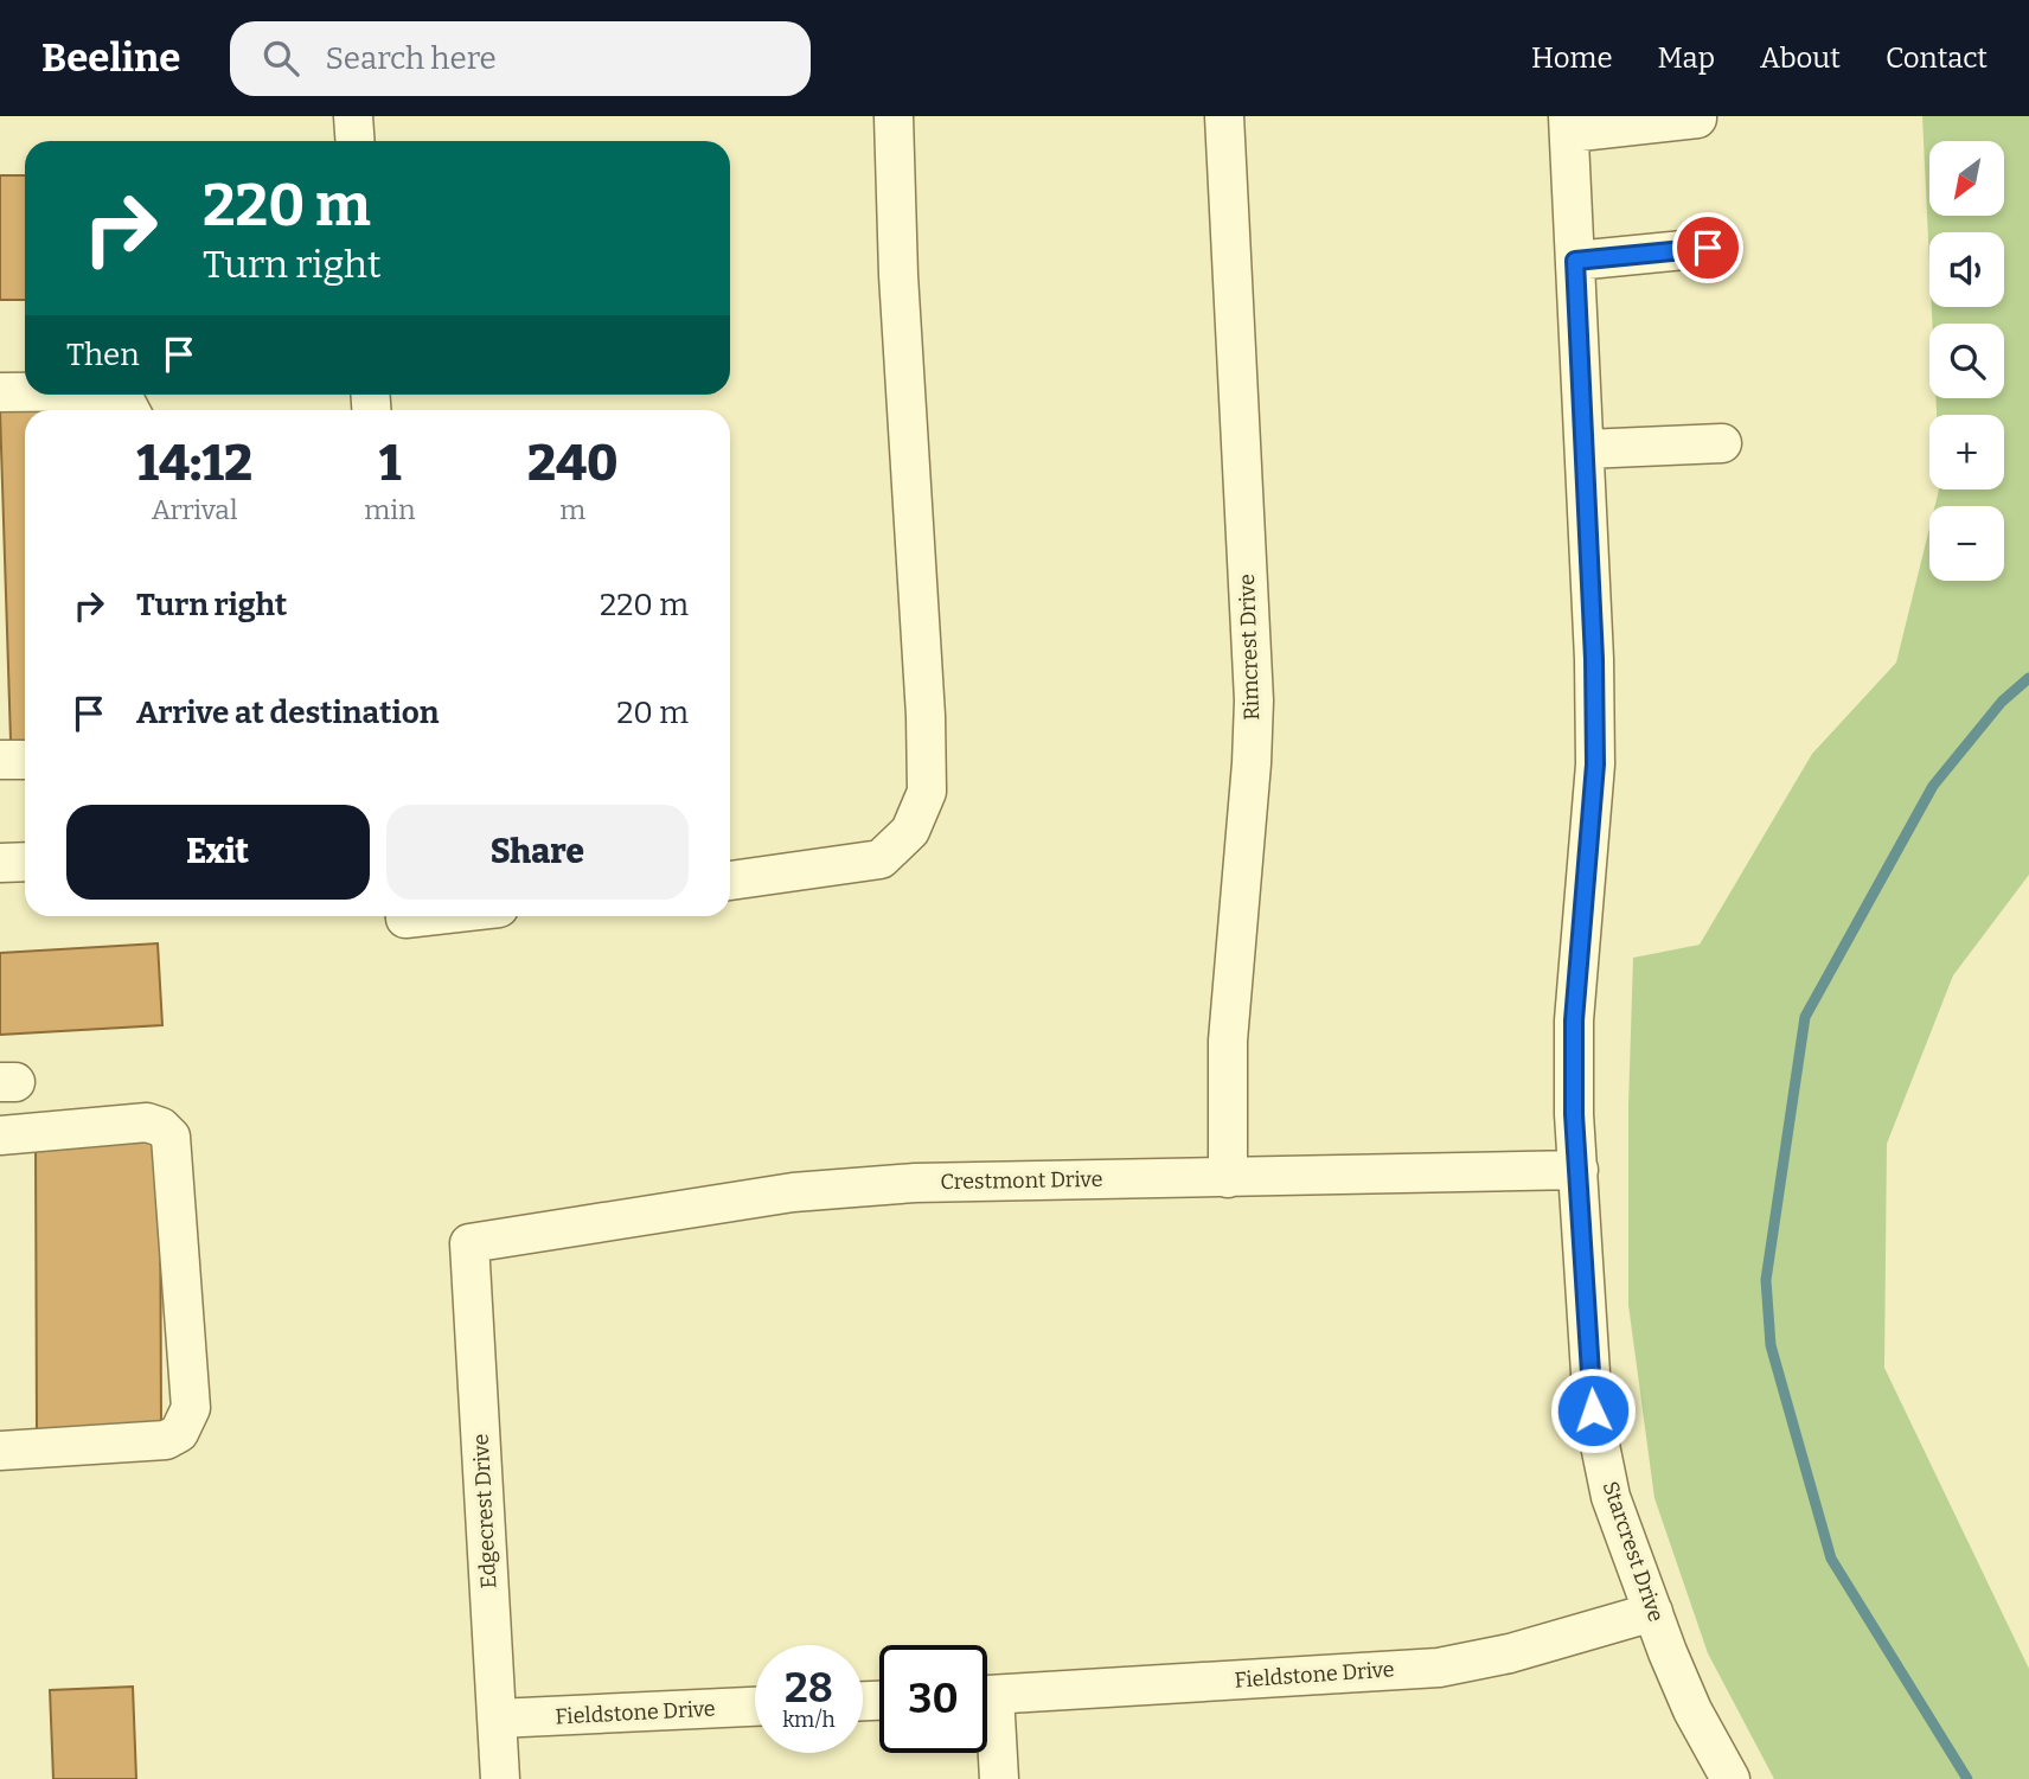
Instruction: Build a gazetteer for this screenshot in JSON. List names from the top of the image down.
{
  "streets": {
    "street": [
      "Rimcrest Drive",
      "Crestmont Drive",
      "Edgecrest Drive",
      "Starcrest Drive",
      "Fieldstone Drive"
    ]
  },
  "crossings": [
    ["Rimcrest Drive", "Crestmont Drive"],
    ["Crestmont Drive", "Edgecrest Drive"],
    ["Crestmont Drive", "Starcrest Drive"],
    ["Edgecrest Drive", "Fieldstone Drive"],
    ["Starcrest Drive", "Fieldstone Drive"]
  ],
  "north": "bottom left",
  "page": {
    "header": "Beeline",
    "search": "Search here",
    "nav": [
      "Home",
      "Map",
      "About",
      "Contact"
    ],
    "map_buttons": ["+", "−"],
    "turn": ["220 m", "Turn right"],
    "then": "Then",
    "eta": [
      "14:12",
      "Arrival",
      "1",
      "min",
      "240",
      "m"
    ],
    "list": [
      {
        "name": "Turn right",
        "value": "220 m"
      },
      {
        "name": "Arrive at destination",
        "value": "20 m"
      }
    ],
    "buttons": ["Exit", "Share"],
    "speed": "28 km/h",
    "limit": "30"
  }
}
